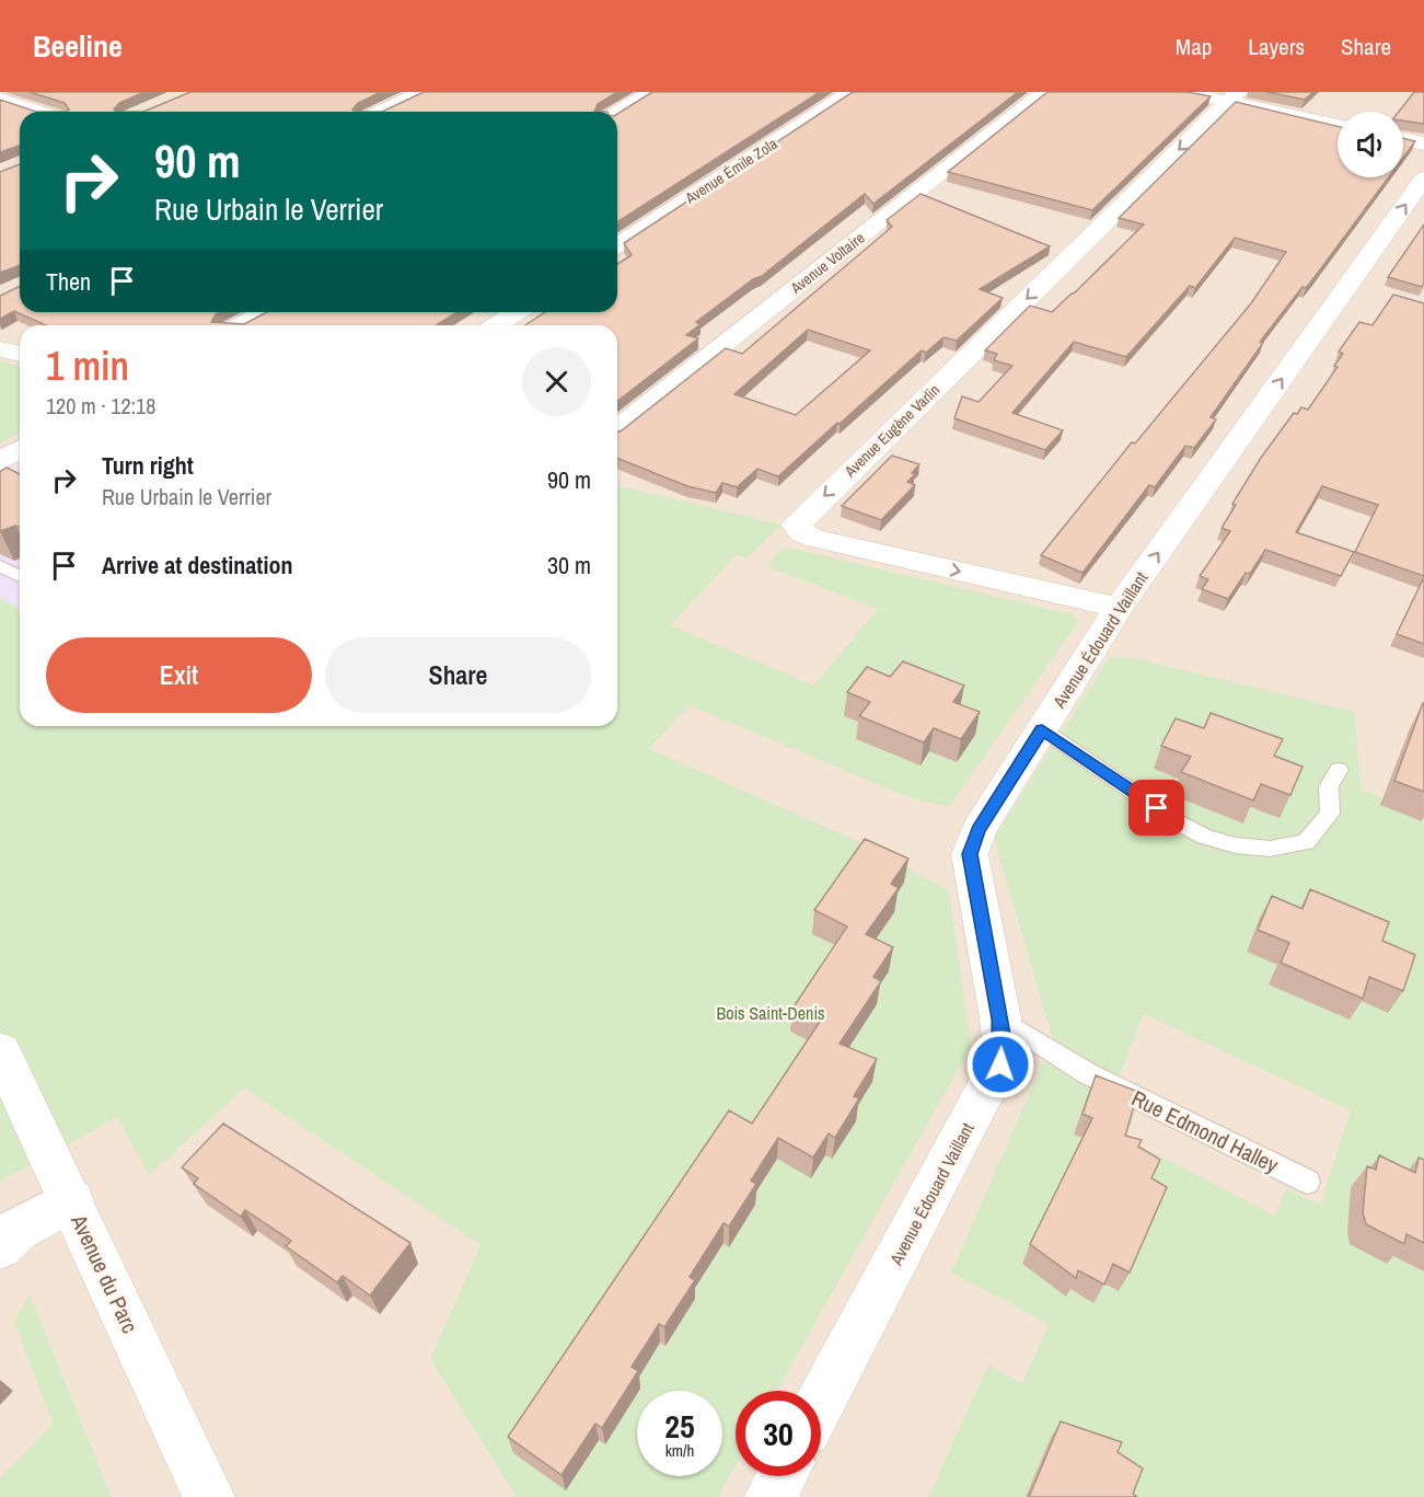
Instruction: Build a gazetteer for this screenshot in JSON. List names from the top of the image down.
{
  "streets": {
    "street": [
      "Avenue Émile Zola",
      "Avenue Voltaire",
      "Avenue Eugène Varlin",
      "Avenue Édouard Vaillant",
      "Avenue du Parc"
    ],
    "lane": ["Rue Edmond Halley"]
  },
  "crossings": [
    ["Avenue Eugène Varlin", "Avenue Édouard Vaillant"],
    ["Avenue Édouard Vaillant", "Rue Edmond Halley"]
  ],
  "one_way": ["Avenue Édouard Vaillant"],
  "parks": ["Bois Saint-Denis"],
  "page": {
    "header": "Beeline",
    "nav": ["Map", "Layers", "Share"],
    "turn": ["90 m", "Rue Urbain le Verrier"],
    "then": "Then",
    "heading": ["1 min", "120 m · 12:18"],
    "list": [
      {
        "name": "Turn right",
        "note": "Rue Urbain le Verrier",
        "value": "90 m"
      },
      {
        "name": "Arrive at destination",
        "value": "30 m"
      }
    ],
    "buttons": ["Exit", "Share"],
    "speed": "25 km/h",
    "limit": "30"
  }
}
